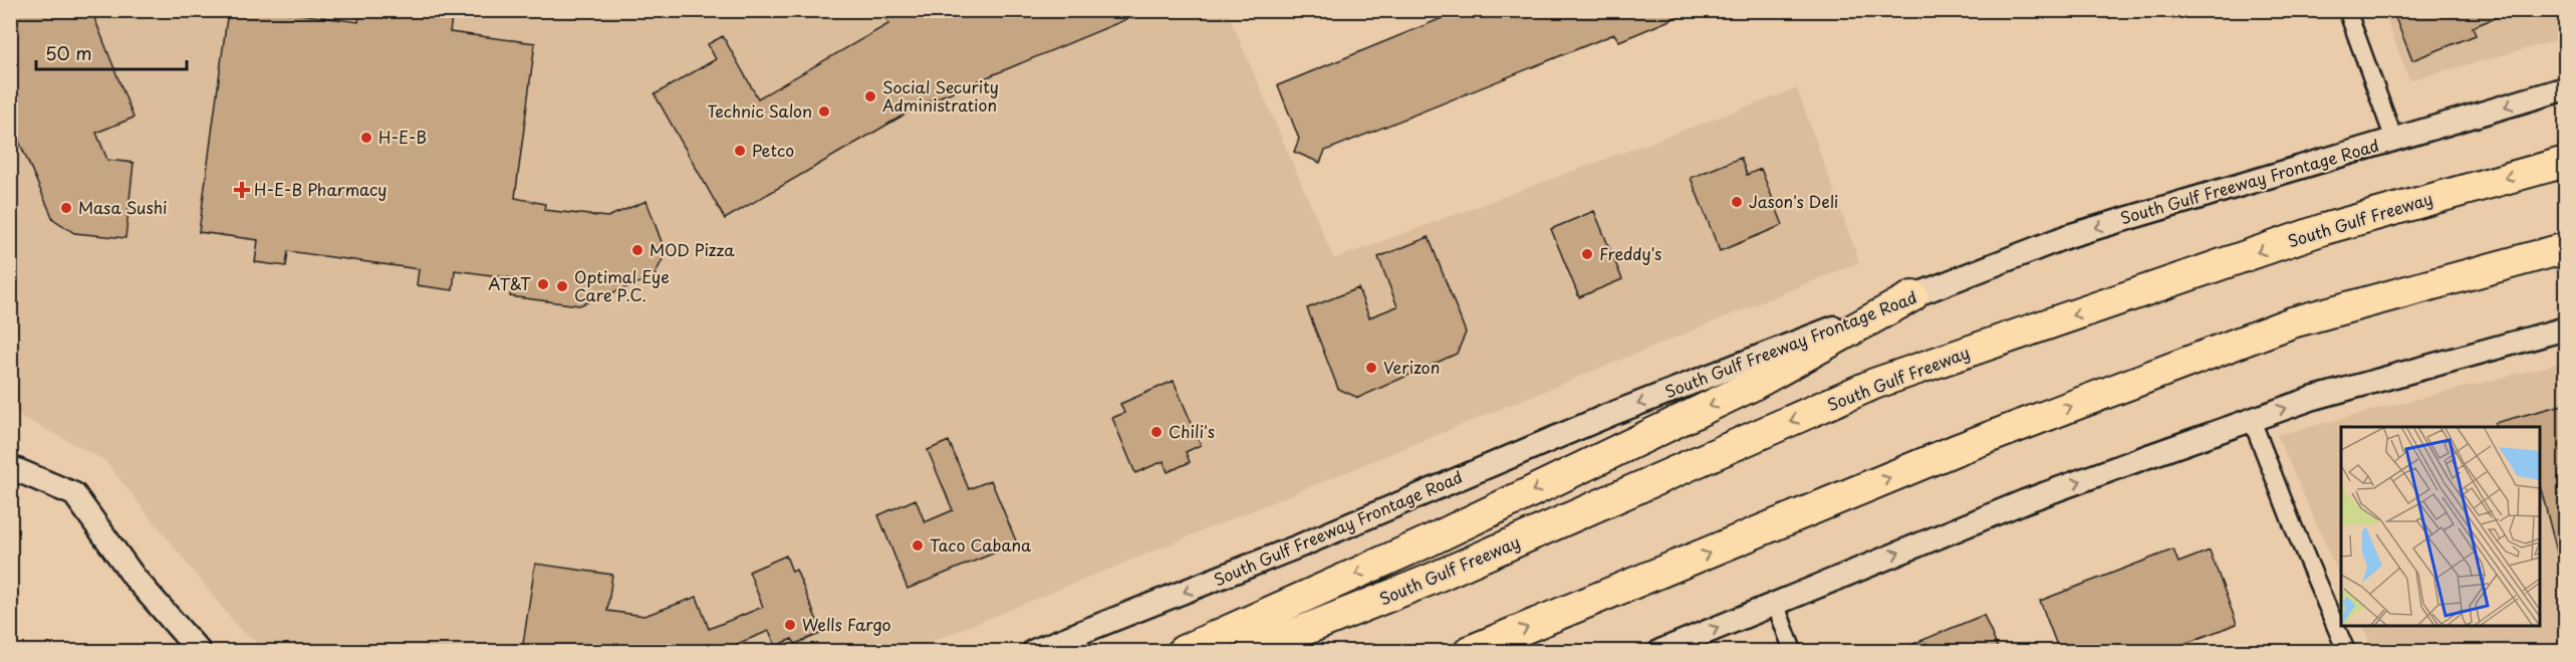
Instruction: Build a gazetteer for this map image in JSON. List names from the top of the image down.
{
  "streets": {
    "highway": ["South Gulf Freeway"],
    "main road": ["South Gulf Freeway Frontage Road"]
  },
  "one_way": ["South Gulf Freeway Frontage Road"],
  "places": {
    "other": [
      "Social Security Administration",
      "Technic Salon",
      "H-E-B",
      "Petco",
      "Jason's Deli",
      "Masa Sushi",
      "MOD Pizza",
      "Freddy's",
      "AT&T",
      "Optimal Eye Care P.C.",
      "Verizon",
      "Chili's",
      "Taco Cabana",
      "Wells Fargo"
    ],
    "health": ["H-E-B Pharmacy"]
  },
  "scale_bar": "50 m"
}
